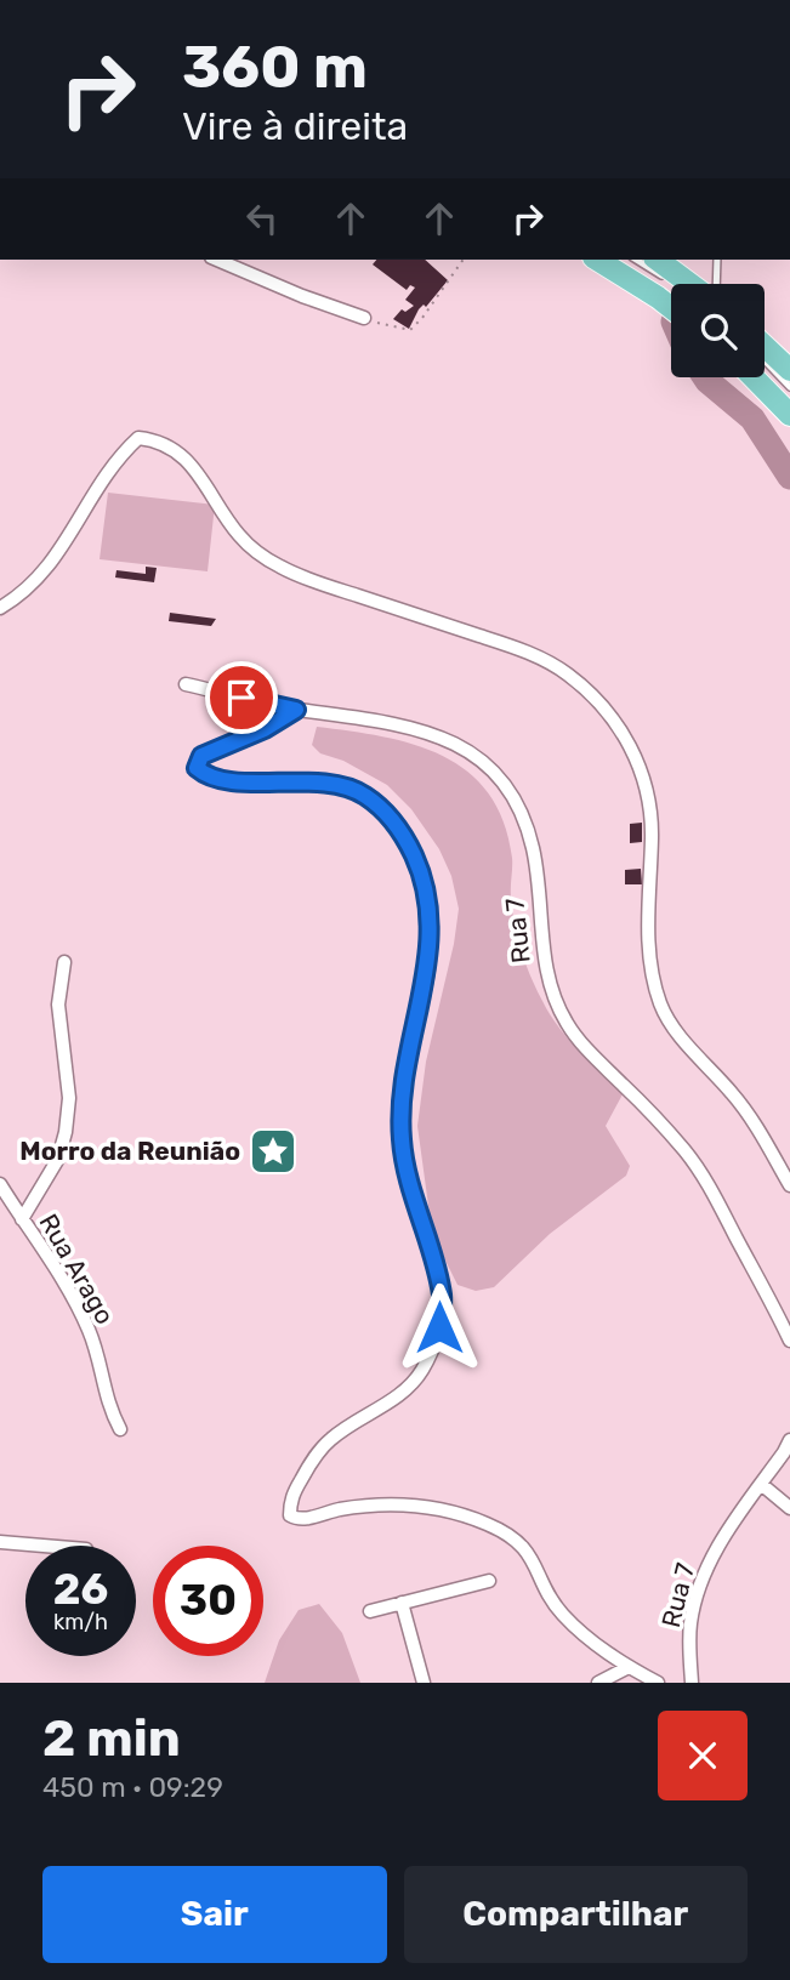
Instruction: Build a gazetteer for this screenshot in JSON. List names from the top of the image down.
{
  "streets": {
    "street": ["Rua 7", "Rua Arago"]
  },
  "places": {
    "place": ["Morro da Reunião"]
  },
  "page": {
    "turn": ["360 m", "Vire à direita"],
    "speed": "26 km/h",
    "limit": "30",
    "heading": ["2 min", "450 m · 09:29"],
    "buttons": ["Sair", "Compartilhar"]
  }
}
